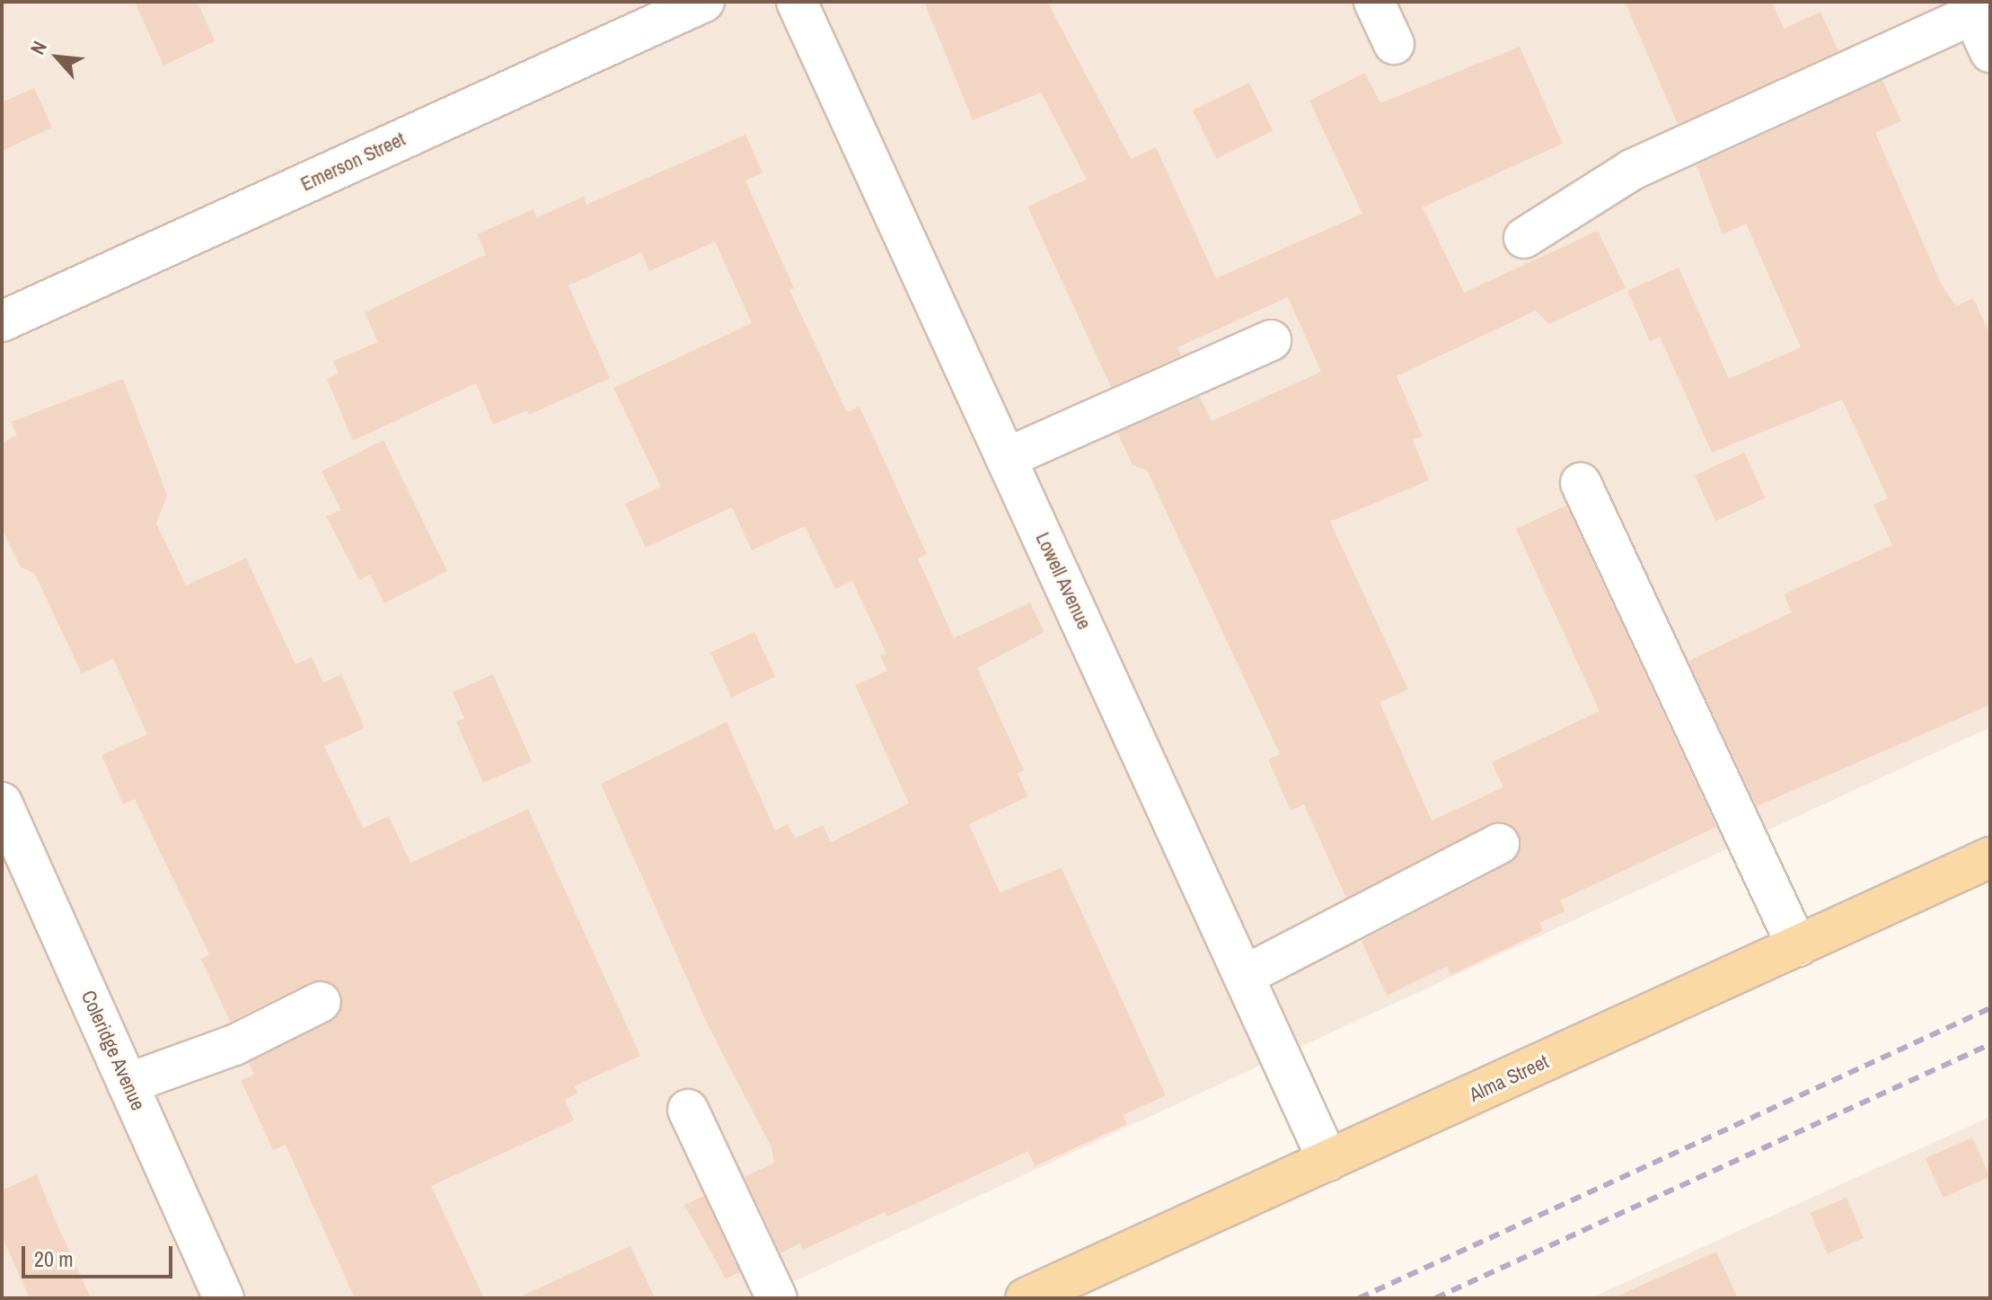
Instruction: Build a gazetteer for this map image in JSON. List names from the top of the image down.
{
  "streets": {
    "main road": ["Alma Street"],
    "street": ["Emerson Street", "Lowell Avenue", "Coleridge Avenue"]
  },
  "crossings": [
    ["Lowell Avenue", "Alma Street"]
  ],
  "scale_bar": "20 m",
  "north": "top left"
}
